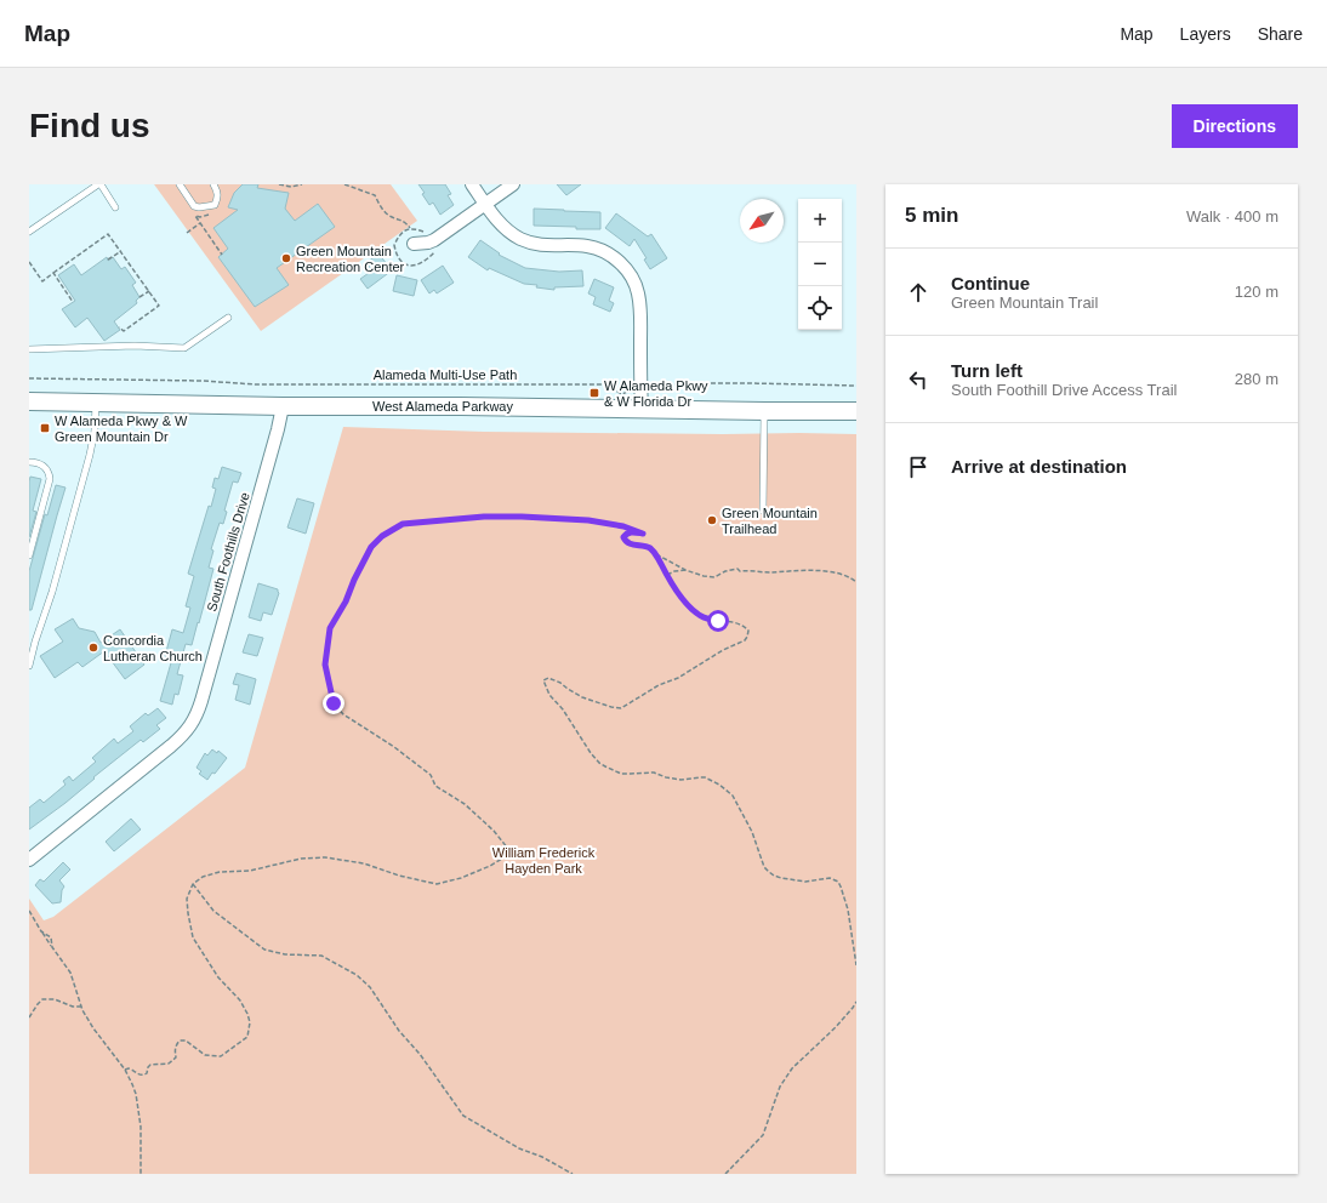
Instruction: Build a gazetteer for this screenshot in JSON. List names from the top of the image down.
{
  "streets": {
    "main road": ["West Alameda Parkway"],
    "street": ["South Foothills Drive"],
    "path": ["Alameda Multi-Use Path"]
  },
  "crossings": [
    ["West Alameda Parkway", "South Foothills Drive"]
  ],
  "parks": ["William Frederick Hayden Park"],
  "places": {
    "other": ["Green Mountain Recreation Center", "Green Mountain Trailhead", "Concordia Lutheran Church"],
    "transit": ["W Alameda Pkwy & W Florida Dr", "W Alameda Pkwy & W Green Mountain Dr"]
  },
  "north": "bottom left",
  "page": {
    "header": "Map",
    "nav": ["Map", "Layers", "Share"],
    "buttons": "Directions",
    "title": "Find us",
    "heading": ["5 min", "Walk · 400 m"],
    "map_buttons": ["+", "−"],
    "list": [
      ["Continue", "Green Mountain Trail", "120 m"],
      ["Turn left", "South Foothill Drive Access Trail", "280 m"],
      "Arrive at destination"
    ]
  }
}
